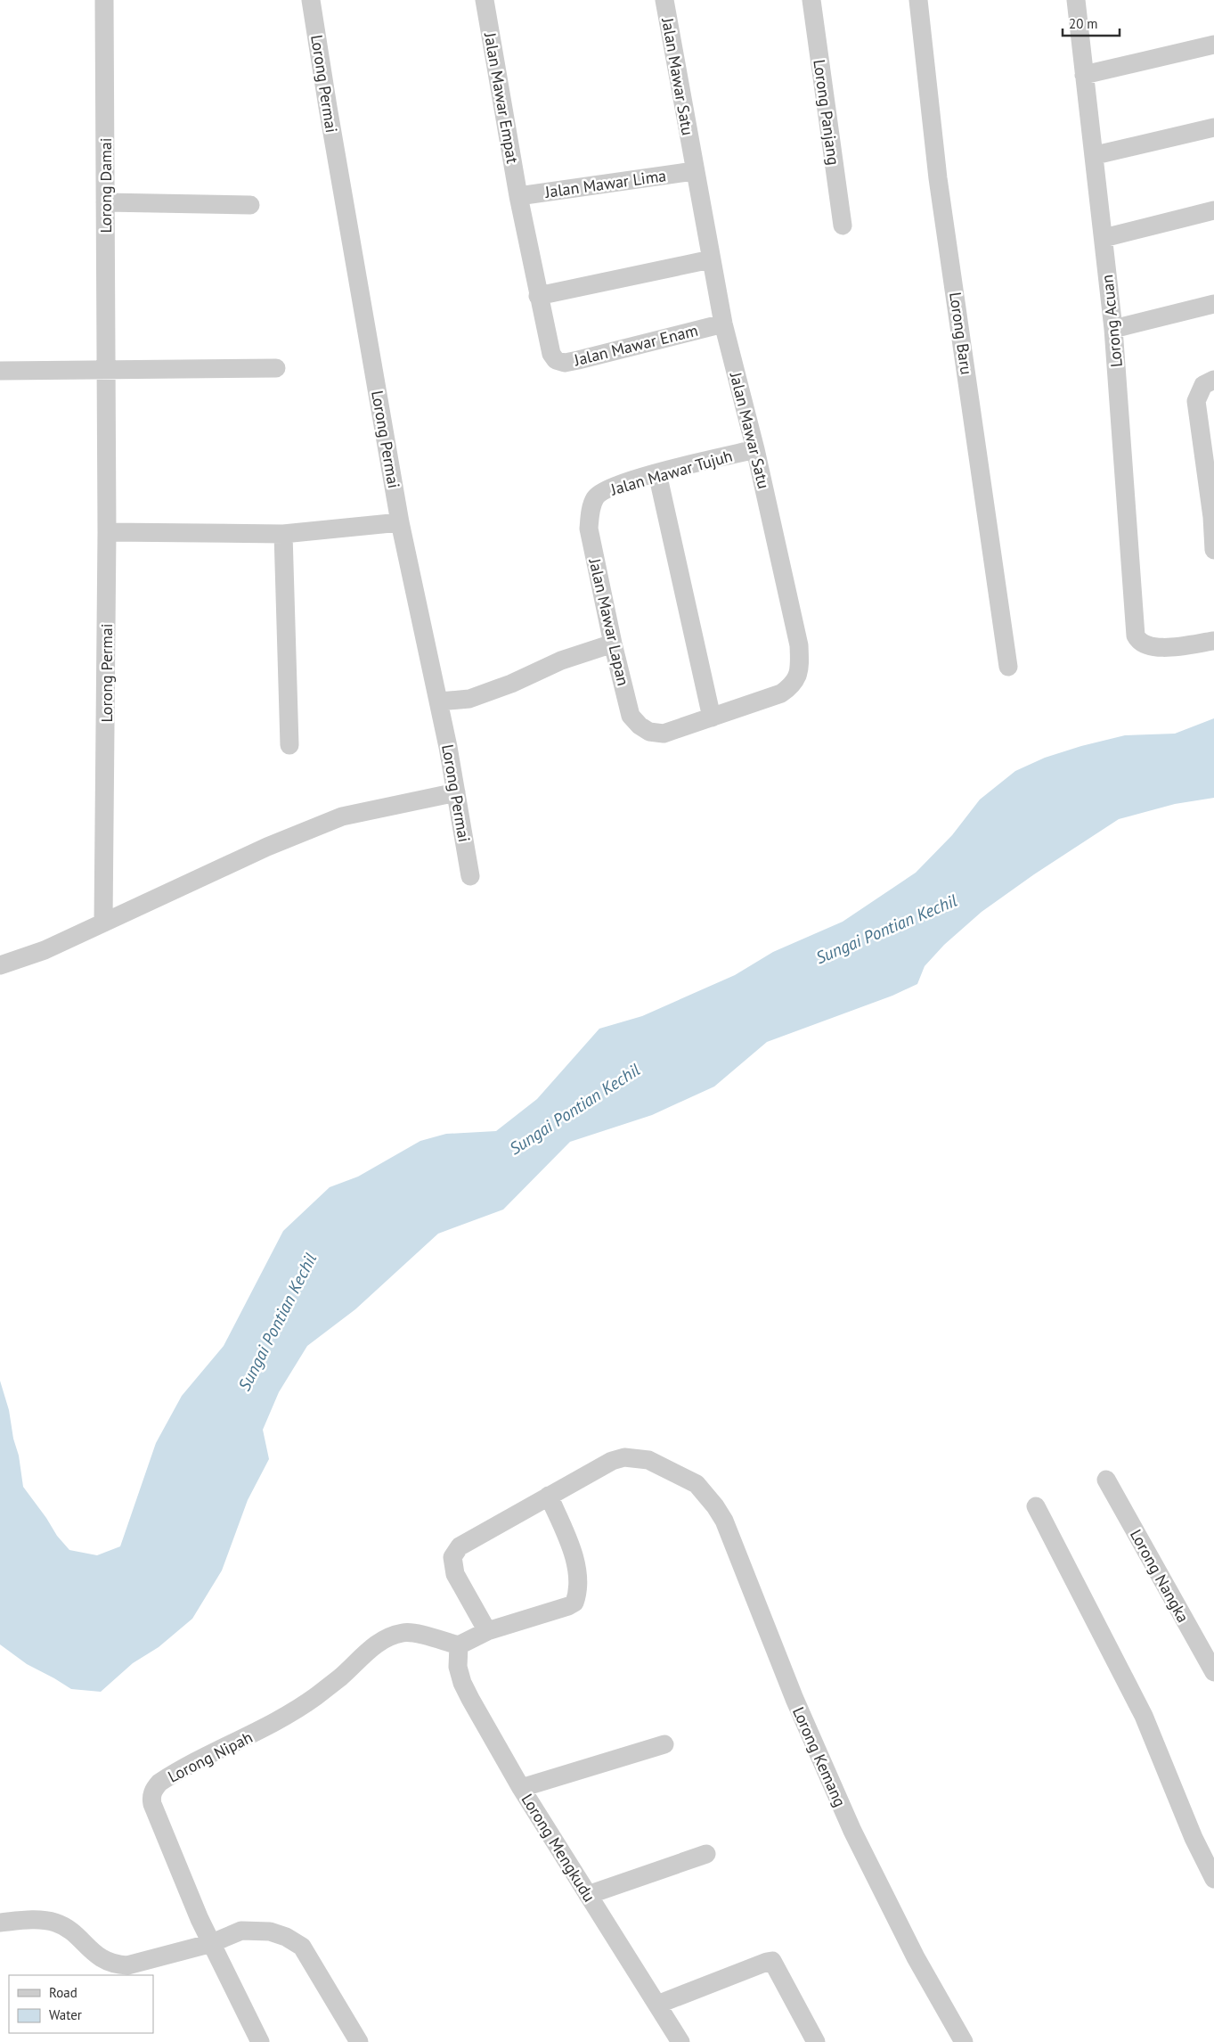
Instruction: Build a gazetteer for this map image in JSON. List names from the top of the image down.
{
  "streets": {
    "street": [
      "Jalan Mawar Satu",
      "Lorong Permai",
      "Jalan Mawar Empat",
      "Lorong Panjang",
      "Jalan Mawar Lima",
      "Lorong Damai",
      "Lorong Acuan",
      "Lorong Baru",
      "Jalan Mawar Enam",
      "Jalan Mawar Tujuh",
      "Jalan Mawar Lapan",
      "Lorong Nangka",
      "Lorong Nipah",
      "Lorong Kemang",
      "Lorong Mengkudu"
    ]
  },
  "crossings": [
    ["Jalan Mawar Satu", "Jalan Mawar Lima"],
    ["Jalan Mawar Satu", "Jalan Mawar Enam"],
    ["Jalan Mawar Satu", "Jalan Mawar Tujuh"],
    ["Jalan Mawar Satu", "Jalan Mawar Lapan"],
    ["Lorong Permai", "Lorong Damai"],
    ["Jalan Mawar Empat", "Jalan Mawar Lima"],
    ["Jalan Mawar Empat", "Jalan Mawar Enam"],
    ["Jalan Mawar Tujuh", "Jalan Mawar Lapan"],
    ["Lorong Nipah", "Lorong Mengkudu"]
  ],
  "water": ["Sungai Pontian Kechil"],
  "legend": ["Road", "Water"],
  "scale_bar": "20 m"
}
